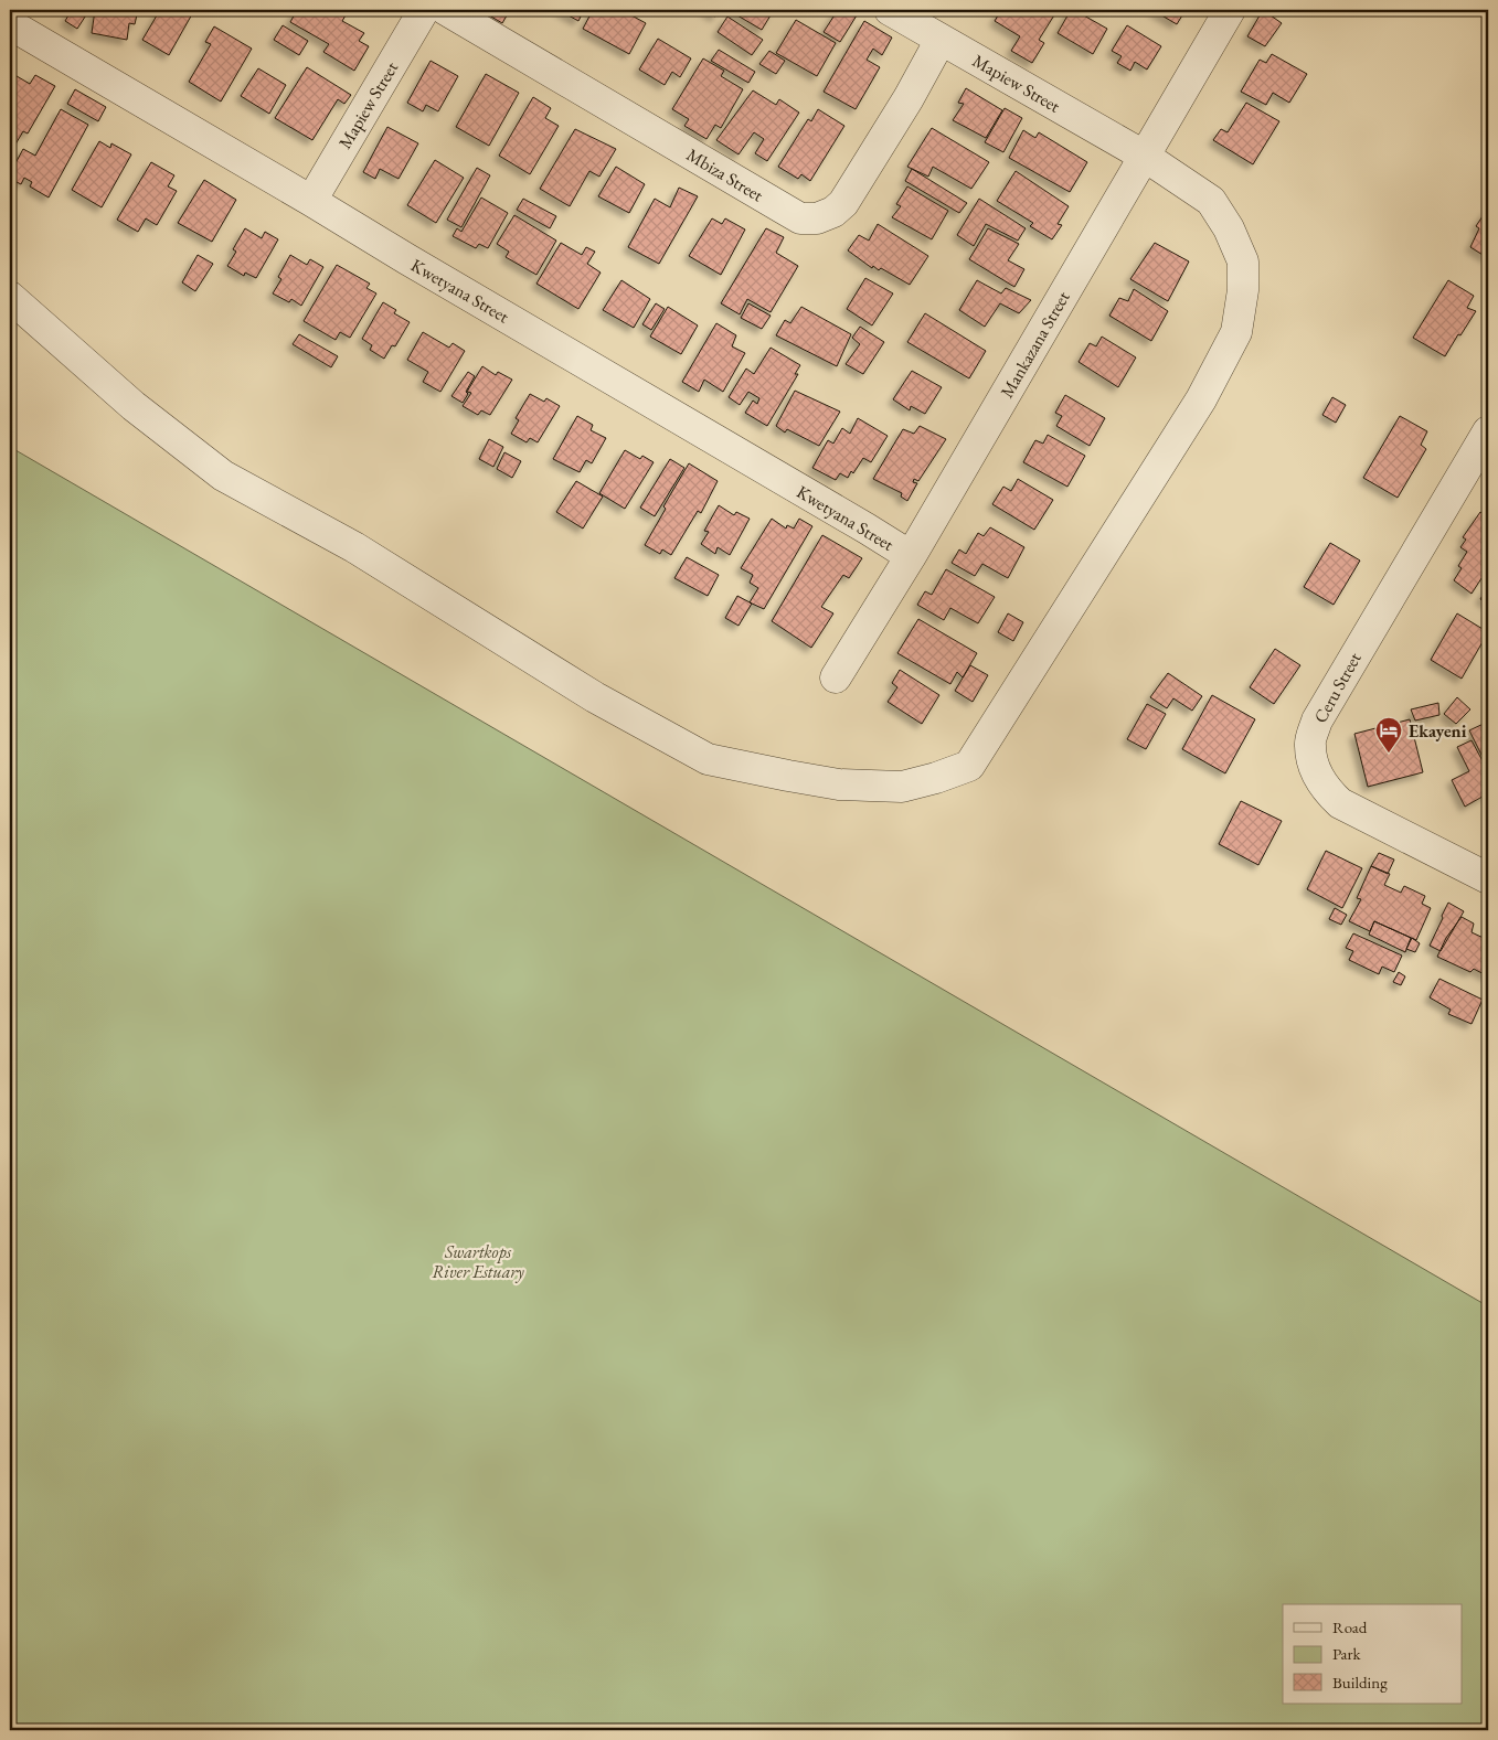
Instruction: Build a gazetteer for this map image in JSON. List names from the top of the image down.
{
  "streets": {
    "street": [
      "Mapiew Street",
      "Mbiza Street",
      "Kwetyana Street",
      "Mankazana Street",
      "Ceru Street"
    ]
  },
  "crossings": [
    ["Mapiew Street", "Mbiza Street"],
    ["Mapiew Street", "Kwetyana Street"],
    ["Mapiew Street", "Mankazana Street"],
    ["Kwetyana Street", "Mankazana Street"]
  ],
  "parks": ["Swartkops River Estuary"],
  "places": {
    "hotel": ["Ekayeni"]
  },
  "legend": ["Road", "Park", "Building"]
}
